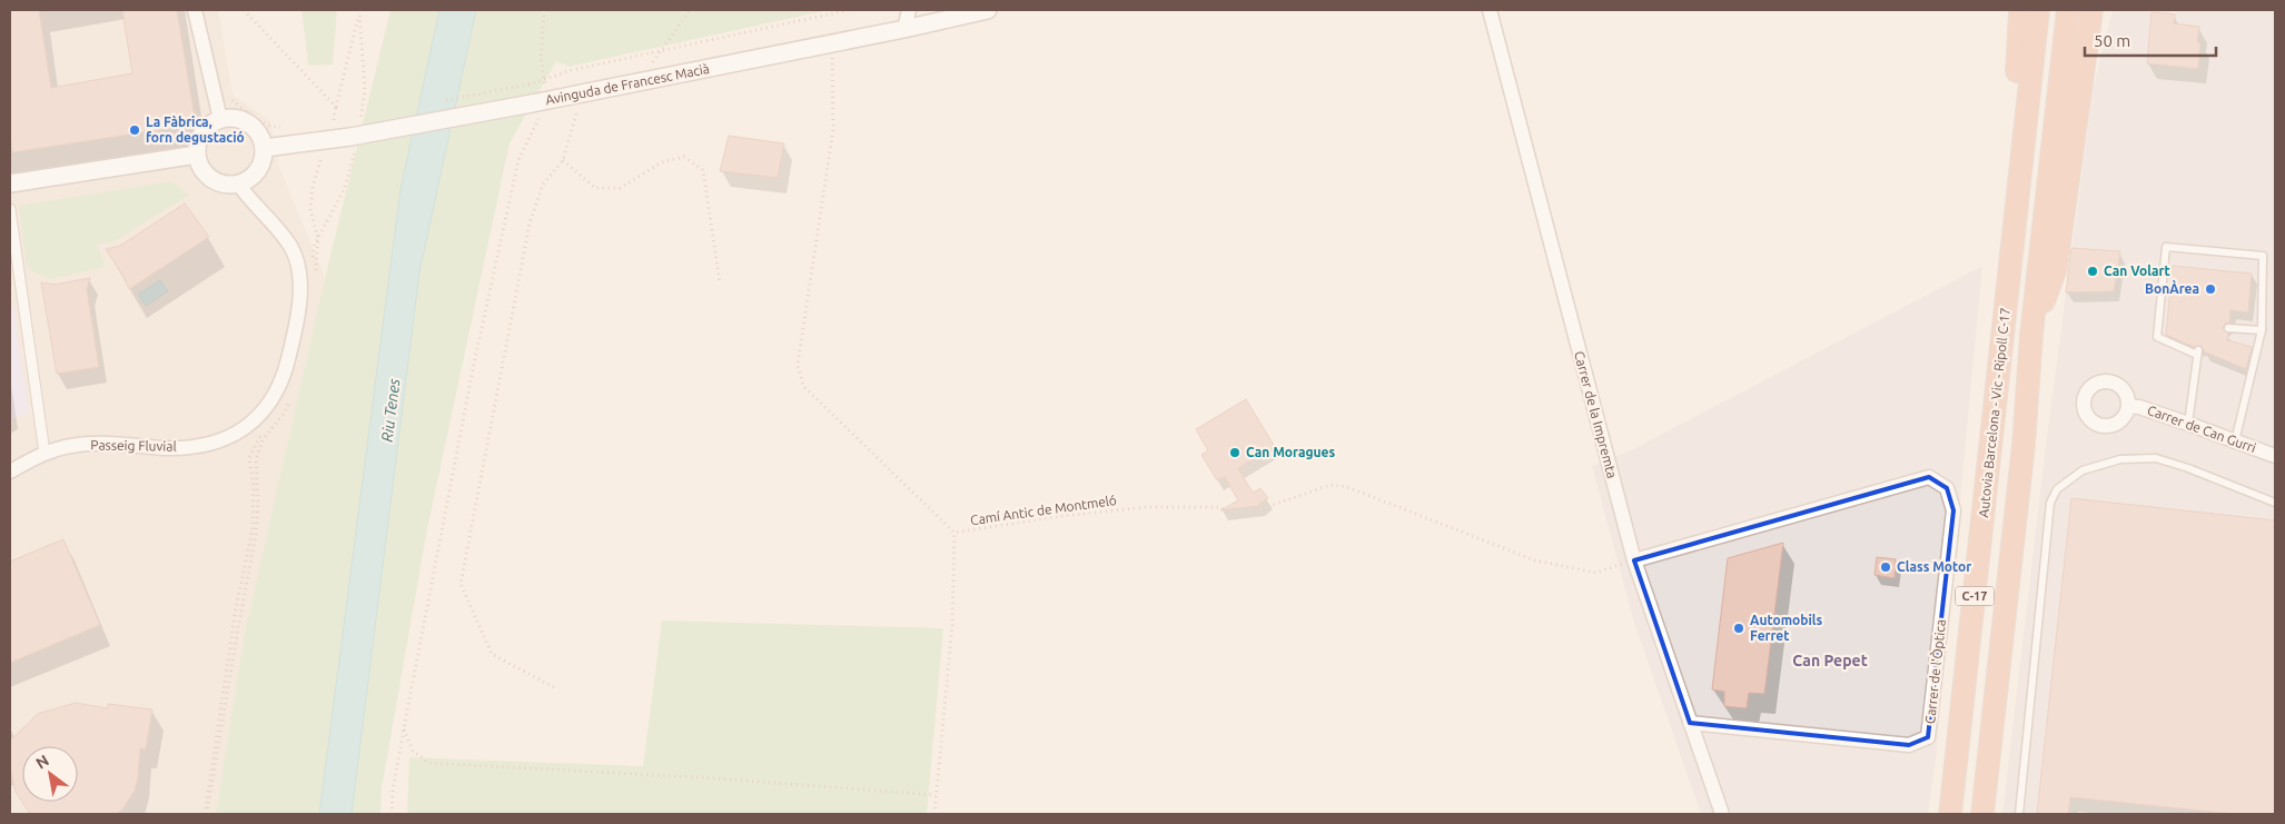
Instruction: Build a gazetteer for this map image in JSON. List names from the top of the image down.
{
  "streets": {
    "highway": ["Autovia Barcelona - Vic - Ripoll C-17", "C-17"],
    "street": [
      "Avinguda de Francesc Macià",
      "Carrer de la Impremta",
      "Carrer de Can Gurri",
      "Passeig Fluvial",
      "Carrer de l'Òptica"
    ],
    "path": ["Camí Antic de Montmeló"]
  },
  "crossings": [
    ["Avinguda de Francesc Macià", "Passeig Fluvial"],
    ["Avinguda de Francesc Macià", "Camí Antic de Montmeló"],
    ["Carrer de la Impremta", "Camí Antic de Montmeló"],
    ["Carrer de la Impremta", "Carrer de l'Òptica"],
    ["Camí Antic de Montmeló", "Carrer de l'Òptica"]
  ],
  "districts": ["Can Pepet"],
  "water": ["Riu Tenes"],
  "places": [
    "La Fàbrica, forn degustació",
    "Can Volart",
    "BonÀrea",
    "Can Moragues",
    "Class Motor",
    "Automobils Ferret"
  ],
  "scale_bar": "50 m",
  "north": "top left"
}
